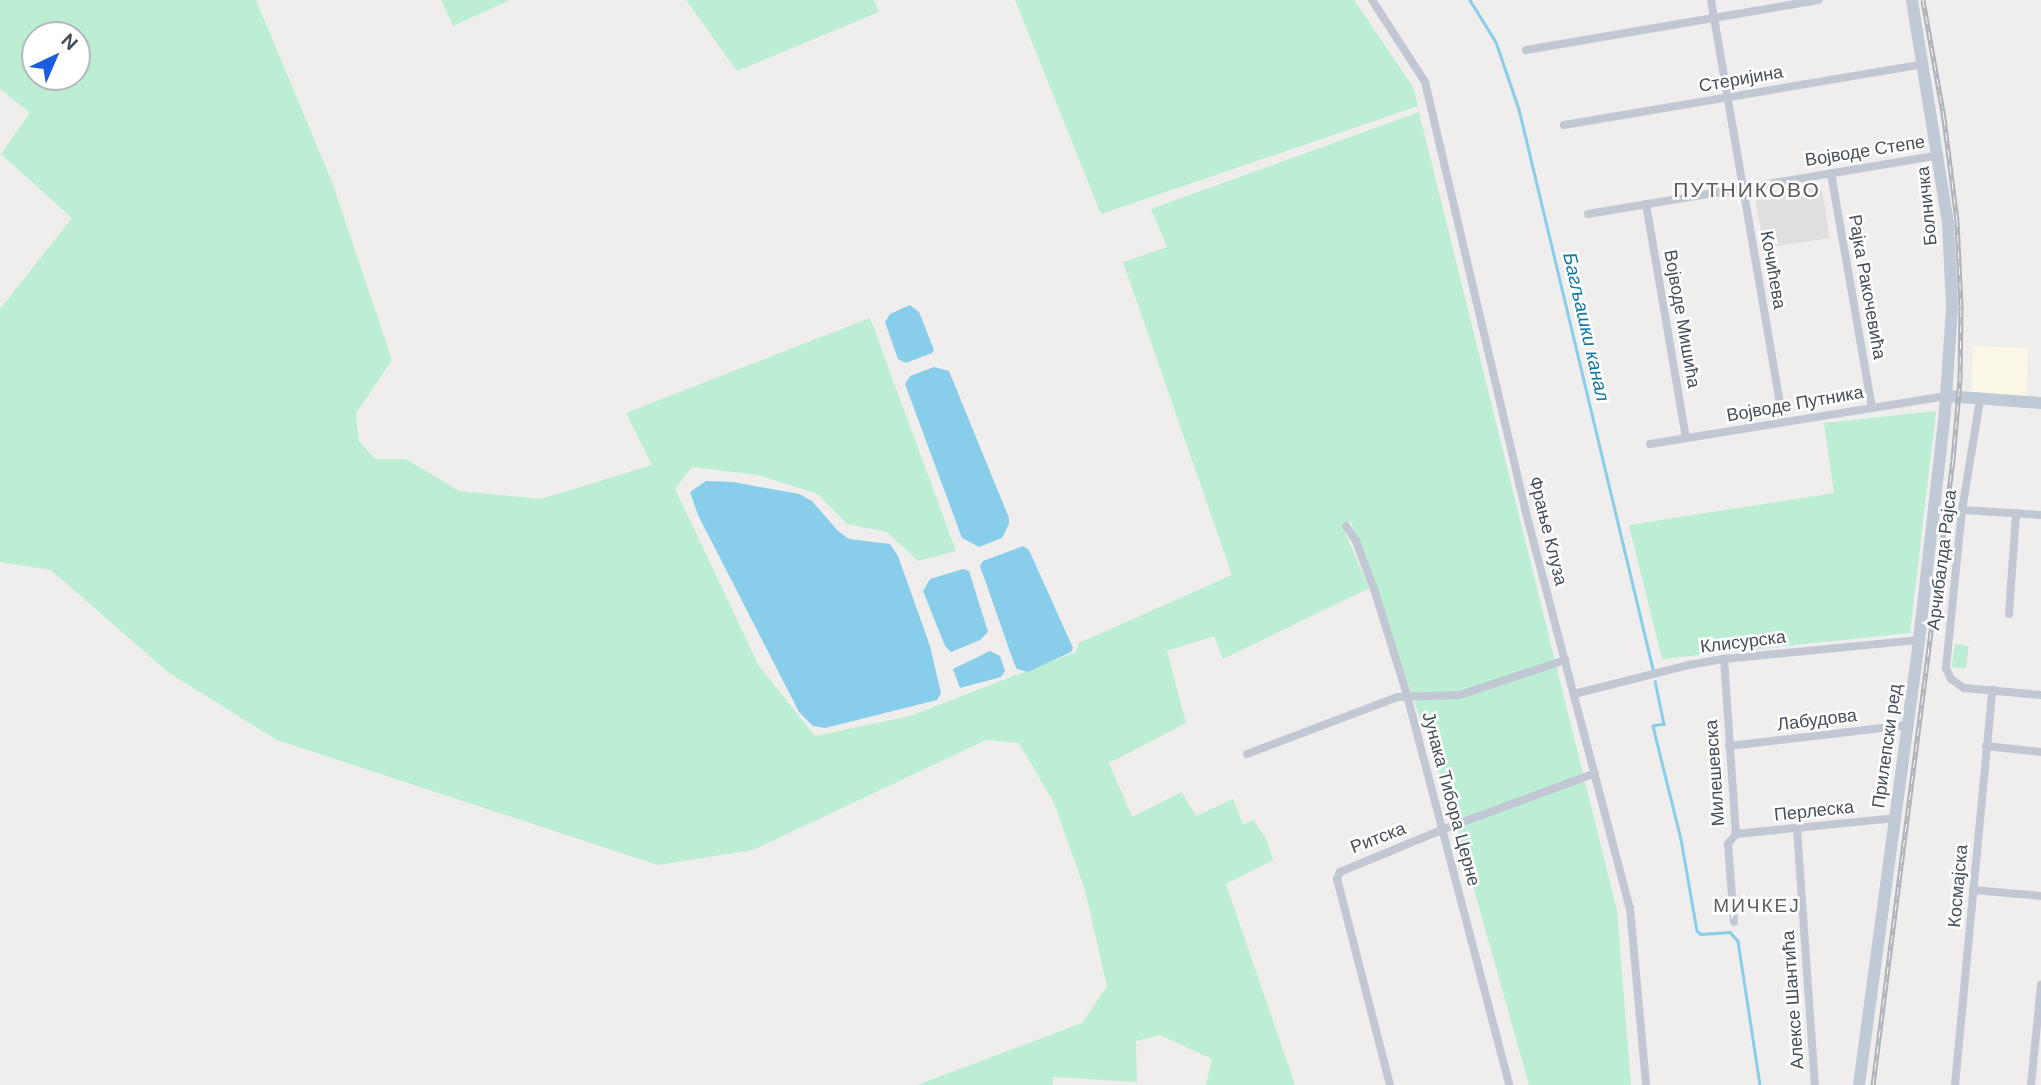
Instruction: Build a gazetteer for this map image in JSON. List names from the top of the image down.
{
  "streets": {
    "street": [
      "Стеријина",
      "Војводе Степе",
      "Болничка",
      "Кочићева",
      "Рајка Ракочевића",
      "Војводе Мишића",
      "Војводе Путника",
      "Фрање Клуза",
      "Арчибалда Рајса",
      "Клисурска",
      "Лабудова",
      "Прилепски ред",
      "Милешевска",
      "Јунака Тибора Церне",
      "Перлеска",
      "Ритска",
      "Космајска",
      "Алексе Шантића"
    ]
  },
  "crossings": [
    ["Стеријина", "Болничка"],
    ["Стеријина", "Кочићева"],
    ["Војводе Степе", "Болничка"],
    ["Војводе Степе", "Кочићева"],
    ["Војводе Степе", "Рајка Ракочевића"],
    ["Војводе Степе", "Војводе Мишића"],
    ["Болничка", "Војводе Путника"],
    ["Болничка", "Прилепски ред"],
    ["Кочићева", "Војводе Путника"],
    ["Рајка Ракочевића", "Војводе Путника"],
    ["Војводе Мишића", "Војводе Путника"],
    ["Фрање Клуза", "Клисурска"],
    ["Фрање Клуза", "Ритска"],
    ["Арчибалда Рајса", "Космајска"],
    ["Клисурска", "Прилепски ред"],
    ["Клисурска", "Милешевска"],
    ["Лабудова", "Прилепски ред"],
    ["Лабудова", "Милешевска"],
    ["Прилепски ред", "Перлеска"],
    ["Милешевска", "Перлеска"],
    ["Јунака Тибора Церне", "Ритска"],
    ["Перлеска", "Алексе Шантића"]
  ],
  "districts": ["ПУТНИКОВО", "МИЧКЕЈ"],
  "water": ["Багљашки канал"],
  "north": "top right"
}
